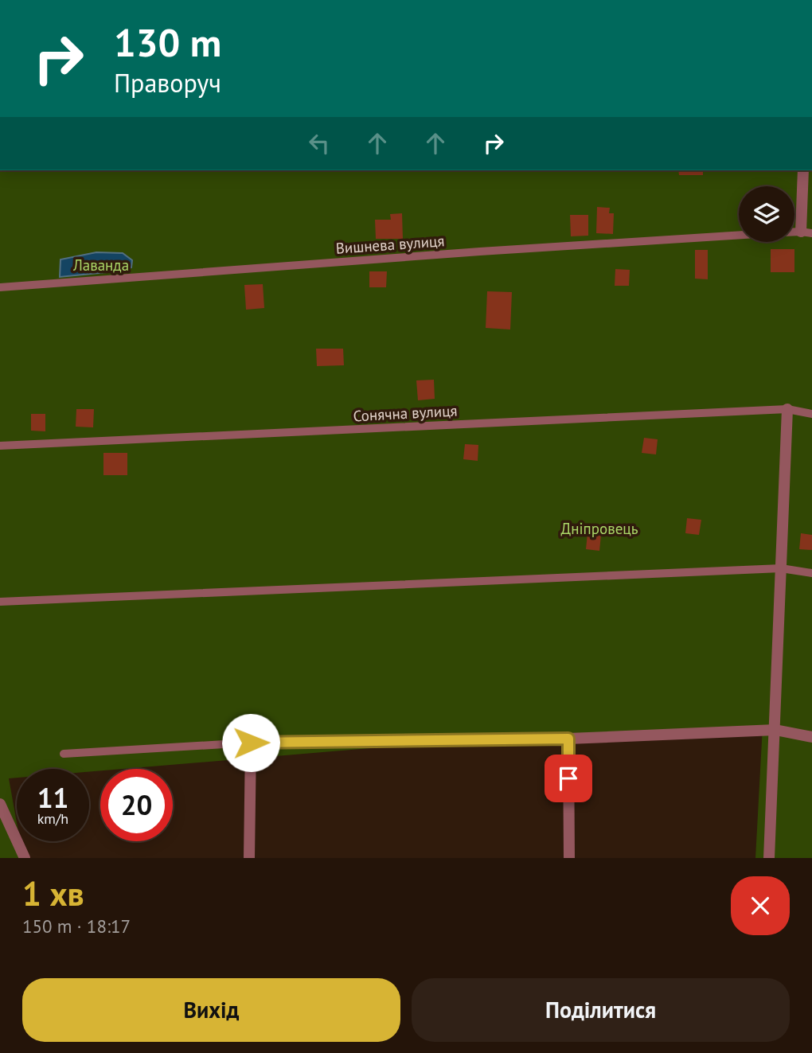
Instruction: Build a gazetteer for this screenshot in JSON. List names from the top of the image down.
{
  "streets": {
    "lane": ["Вишнева вулиця", "Сонячна вулиця"]
  },
  "parks": ["Лаванда", "Дніпровець"],
  "page": {
    "turn": ["130 m", "Праворуч"],
    "speed": "11 km/h",
    "limit": "20",
    "heading": ["1 хв", "150 m · 18:17"],
    "buttons": ["Вихід", "Поділитися"]
  }
}
